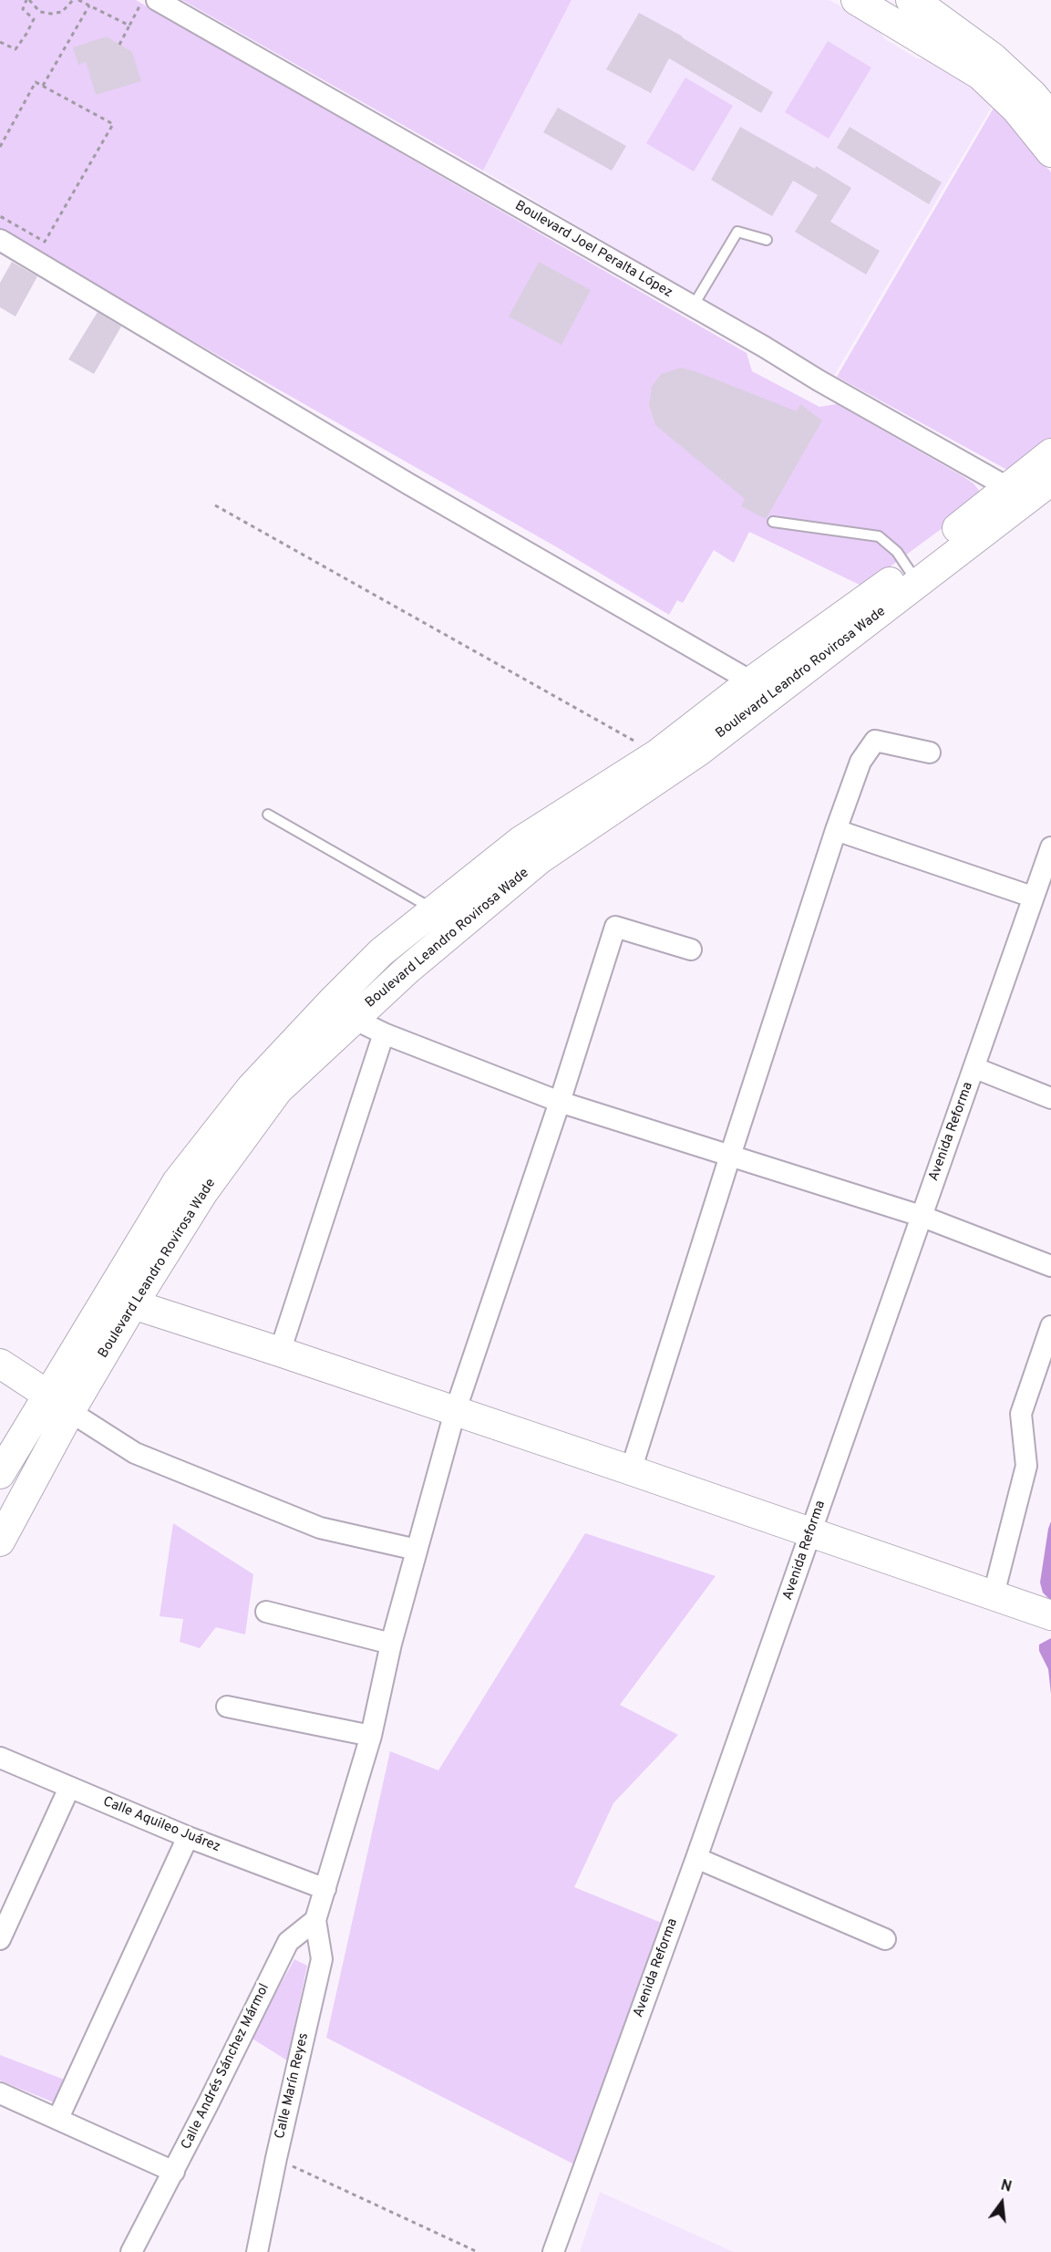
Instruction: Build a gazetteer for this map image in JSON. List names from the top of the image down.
{
  "streets": {
    "main road": ["Boulevard Leandro Rovirosa Wade"],
    "street": [
      "Boulevard Joel Peralta López",
      "Avenida Reforma",
      "Calle Aquileo Juárez",
      "Calle Andrés Sánchez Mármol",
      "Calle Marín Reyes"
    ]
  },
  "crossings": [
    ["Boulevard Joel Peralta López", "Boulevard Leandro Rovirosa Wade"],
    ["Calle Andrés Sánchez Mármol", "Calle Marín Reyes"]
  ],
  "north": "top"
}
